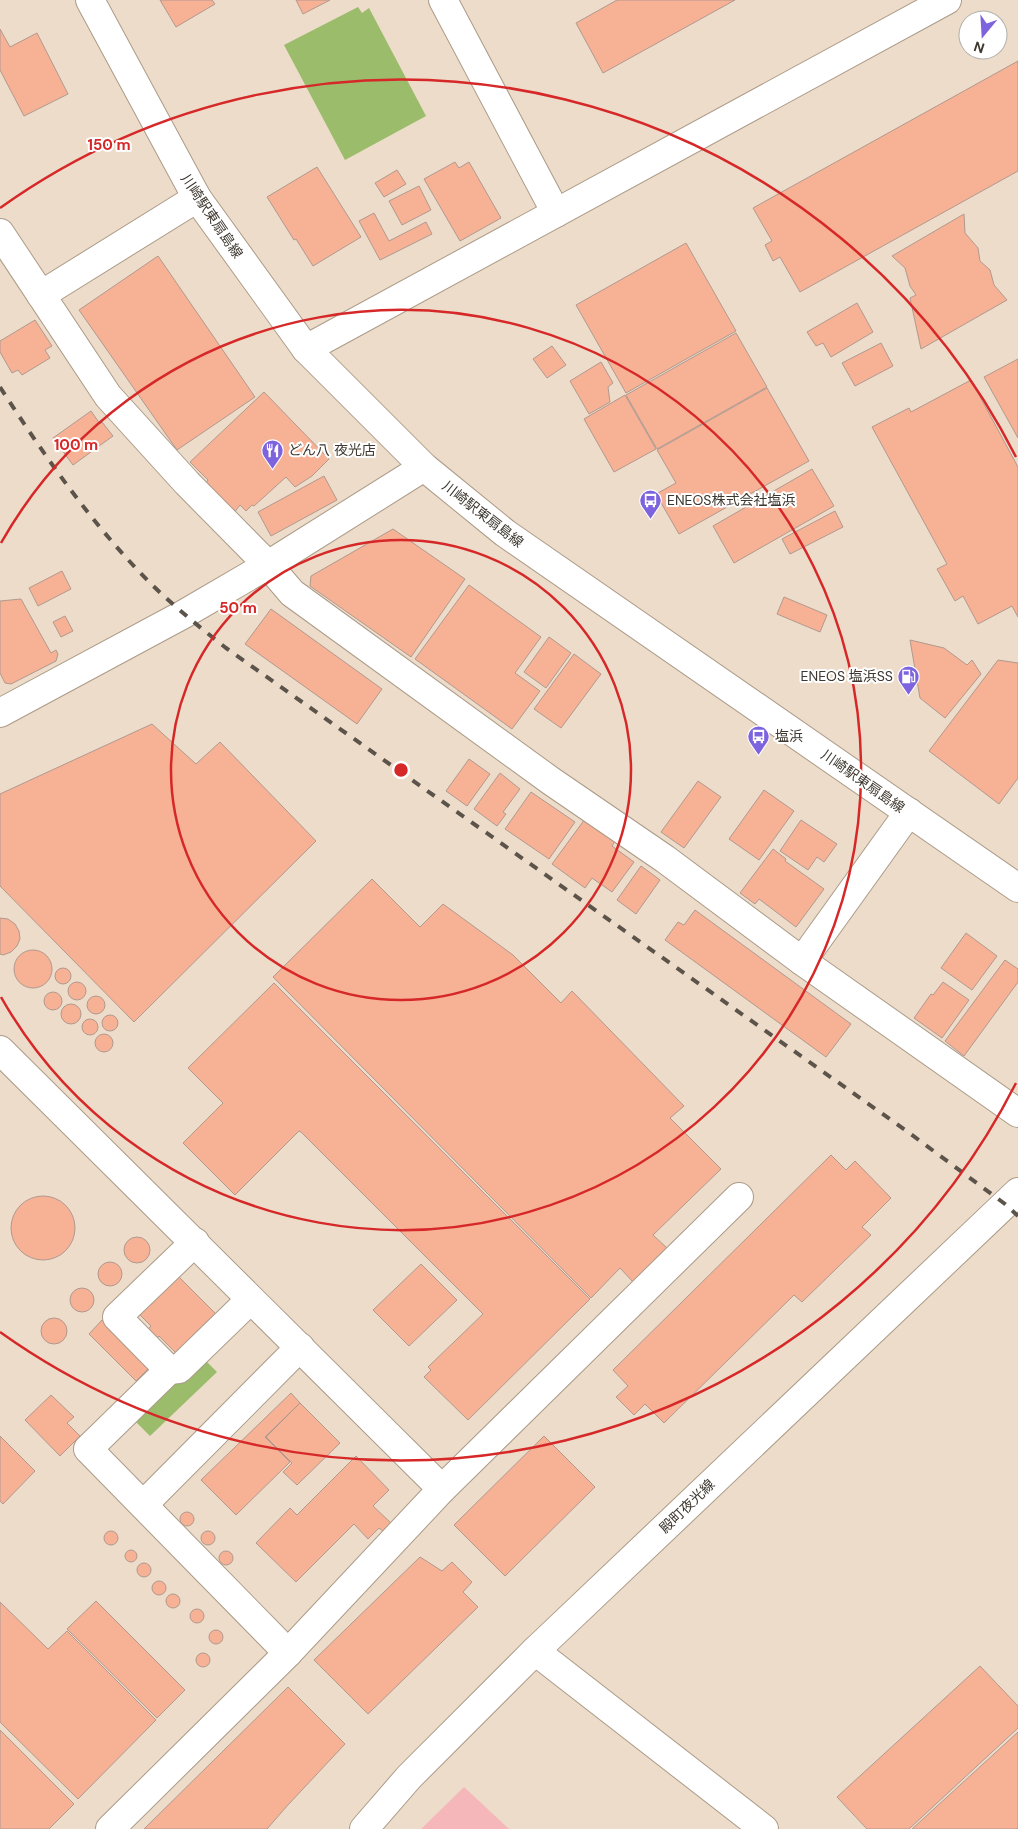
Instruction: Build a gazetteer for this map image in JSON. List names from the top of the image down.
{
  "streets": {
    "main road": ["川崎駅東扇島線", "殿町夜光線"]
  },
  "places": {
    "restaurant": ["どん八 夜光店"],
    "bus stop": ["ENEOS株式会社塩浜", "塩浜"],
    "fuel station": ["ENEOS 塩浜SS"]
  },
  "north": "bottom",
  "rings": ["150 m", "100 m", "50 m"]
}
